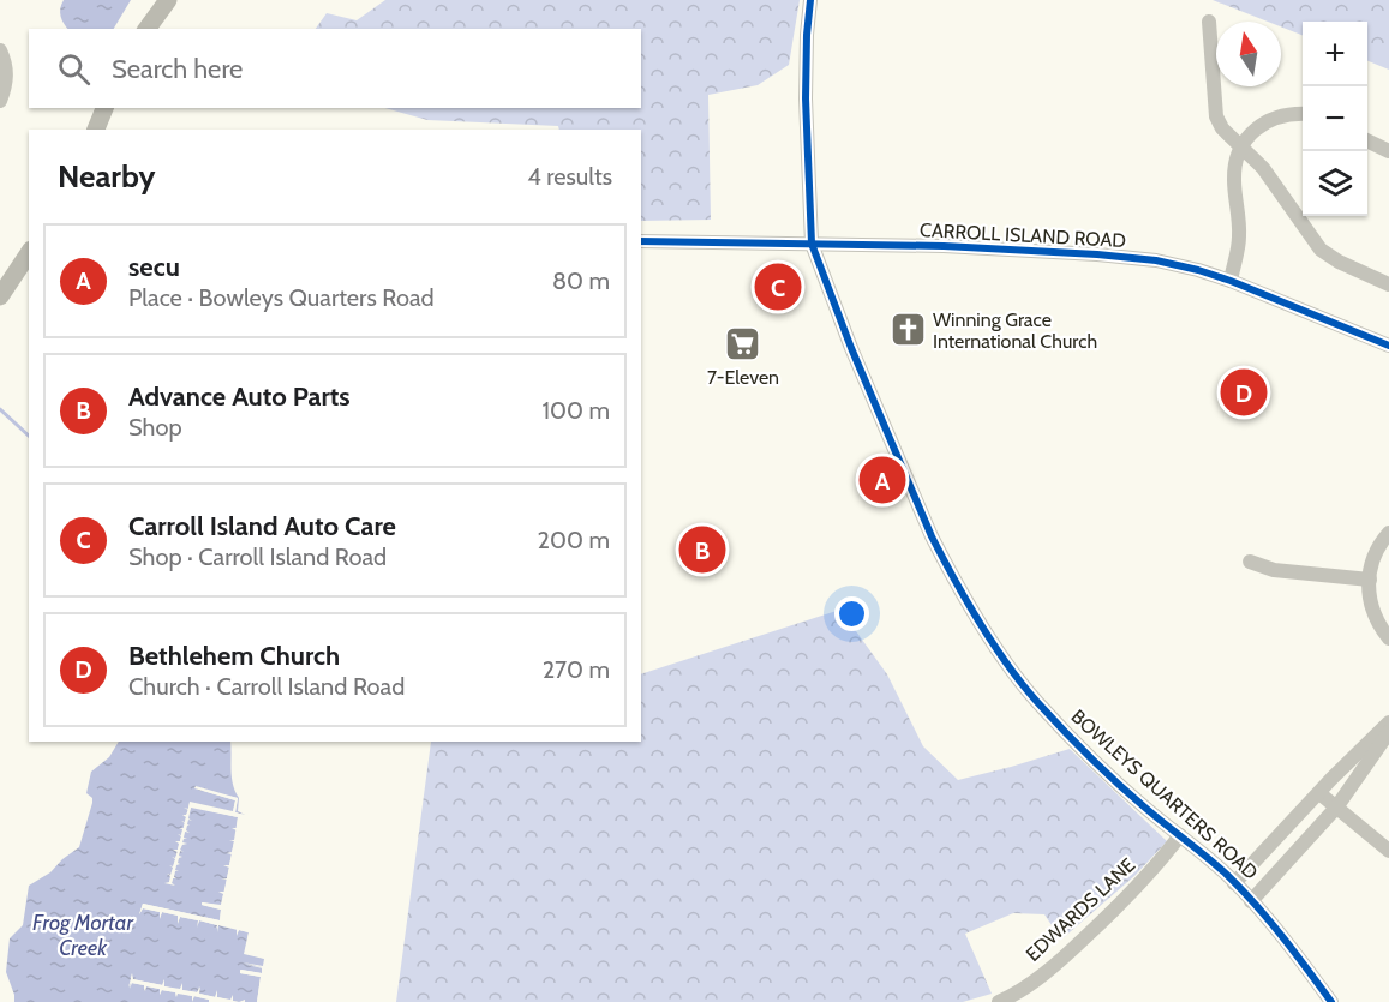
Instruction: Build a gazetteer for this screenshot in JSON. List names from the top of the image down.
{
  "streets": {
    "street": ["CARROLL ISLAND ROAD", "BOWLEYS QUARTERS ROAD", "EDWARDS LANE"]
  },
  "crossings": [
    ["CARROLL ISLAND ROAD", "BOWLEYS QUARTERS ROAD"],
    ["BOWLEYS QUARTERS ROAD", "EDWARDS LANE"]
  ],
  "water": ["Frog Mortar Creek"],
  "places": {
    "church": ["Winning Grace International Church"],
    "supermarket": ["7-Eleven"]
  },
  "north": "top",
  "page": {
    "map_buttons": ["+", "−"],
    "search": "Search here",
    "heading": ["Nearby", "4 results"],
    "list": [
      {
        "mark": "A",
        "name": "secu",
        "note": "Place · Bowleys Quarters Road",
        "value": "80 m"
      },
      {
        "mark": "B",
        "name": "Advance Auto Parts",
        "note": "Shop",
        "value": "100 m"
      },
      {
        "mark": "C",
        "name": "Carroll Island Auto Care",
        "note": "Shop · Carroll Island Road",
        "value": "200 m"
      },
      {
        "mark": "D",
        "name": "Bethlehem Church",
        "note": "Church · Carroll Island Road",
        "value": "270 m"
      }
    ],
    "pins": [
      "C",
      "D",
      "A",
      "B"
    ]
  }
}
